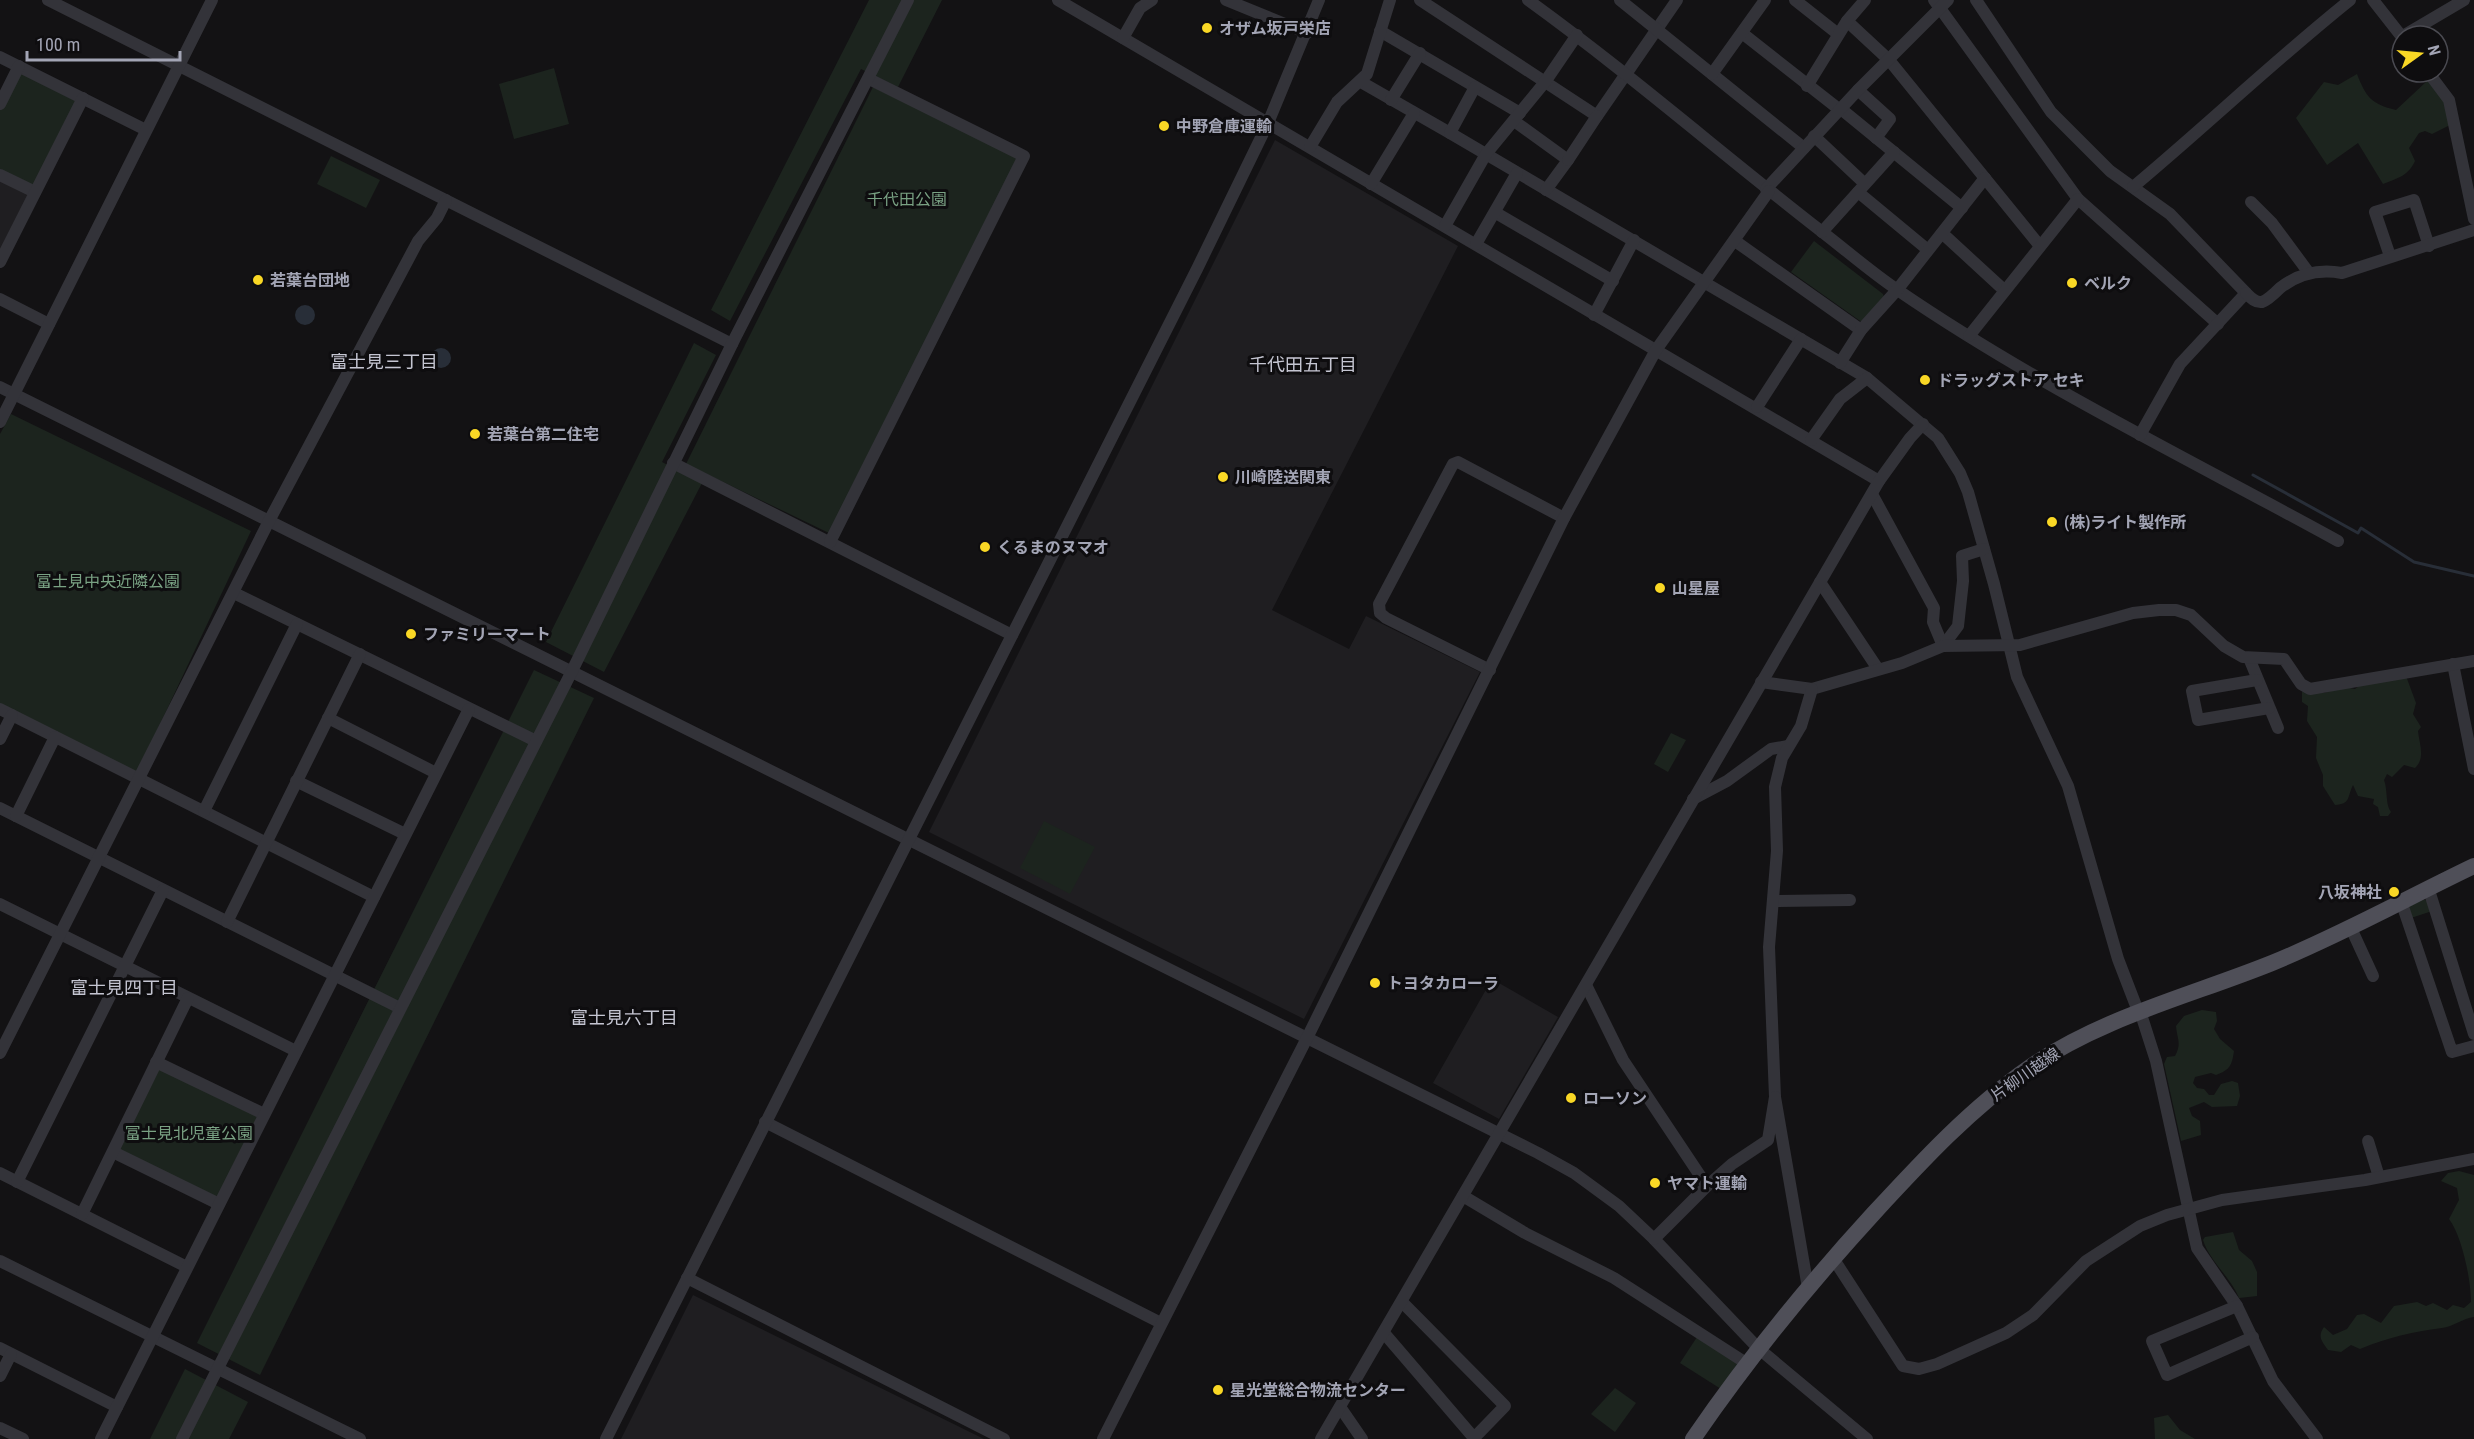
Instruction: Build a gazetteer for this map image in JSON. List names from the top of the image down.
{
  "streets": {
    "main road": ["片柳川越線"]
  },
  "districts": [
    "富士見三丁目",
    "千代田五丁目",
    "富士見四丁目",
    "富士見六丁目"
  ],
  "parks": ["千代田公園", "富士見中央近隣公園", "富士見北児童公園"],
  "places": [
    "オザム坂戸栄店",
    "中野倉庫運輸",
    "若葉台団地",
    "ベルク",
    "ドラッグストア セキ",
    "若葉台第二住宅",
    "川崎陸送関東",
    "(株)ライト製作所",
    "くるまのヌマオ",
    "山星屋",
    "ファミリーマート",
    "八坂神社",
    "トヨタカローラ",
    "ローソン",
    "ヤマト運輸",
    "星光堂総合物流センター"
  ],
  "scale_bar": "100 m",
  "north": "right"
}
